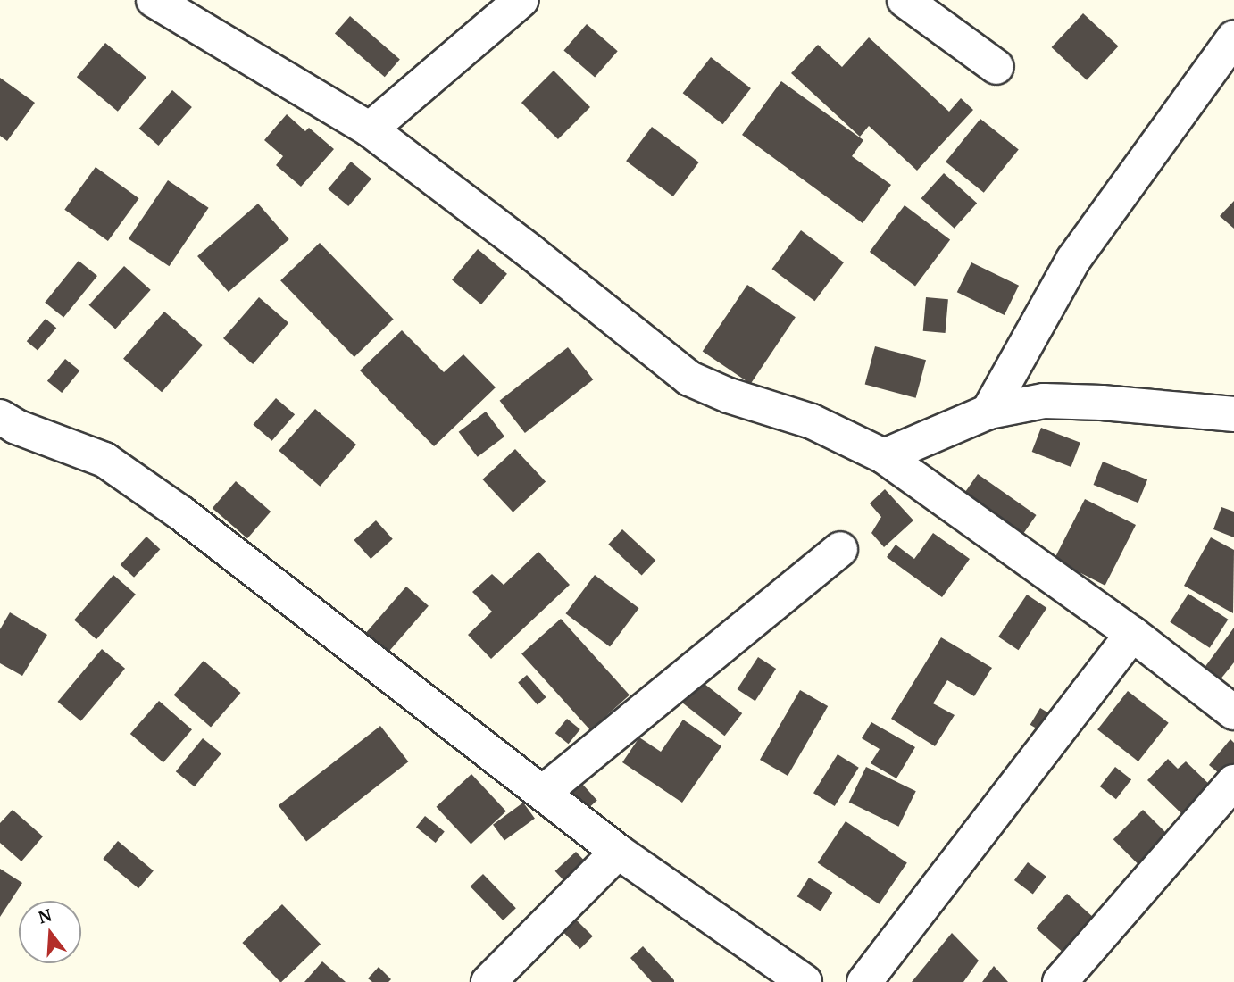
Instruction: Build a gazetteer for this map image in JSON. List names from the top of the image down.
{
  "north": "top"
}
